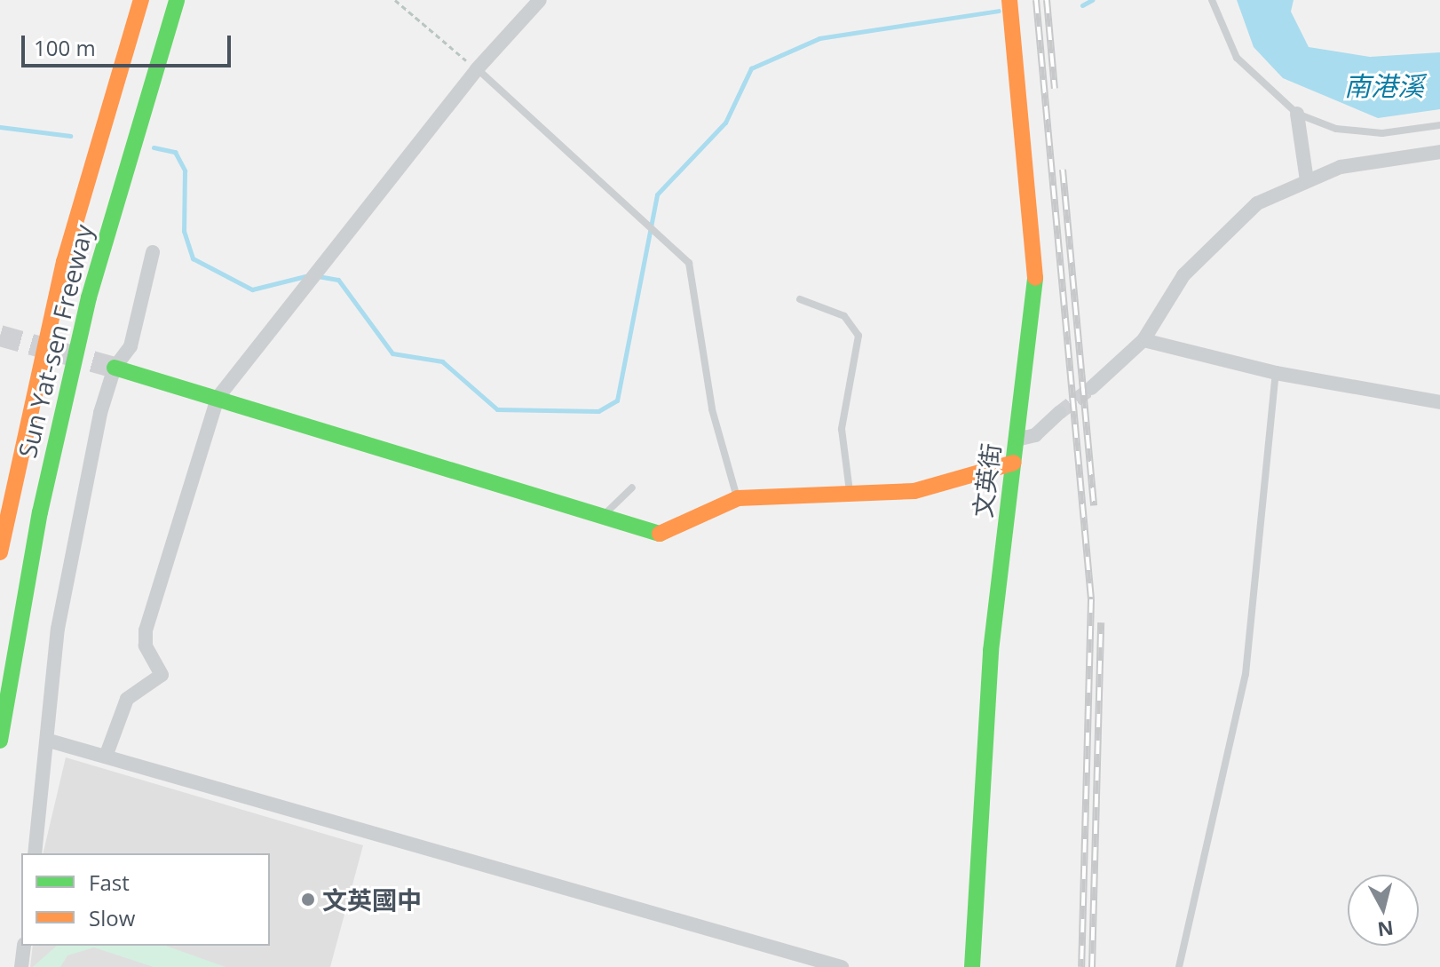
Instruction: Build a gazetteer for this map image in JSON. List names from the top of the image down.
{
  "streets": {
    "main road": ["Sun Yat-sen Freeway", "文英街"]
  },
  "water": ["南港溪"],
  "places": ["文英國中"],
  "legend": ["Fast", "Slow"],
  "scale_bar": "100 m",
  "north": "bottom"
}
